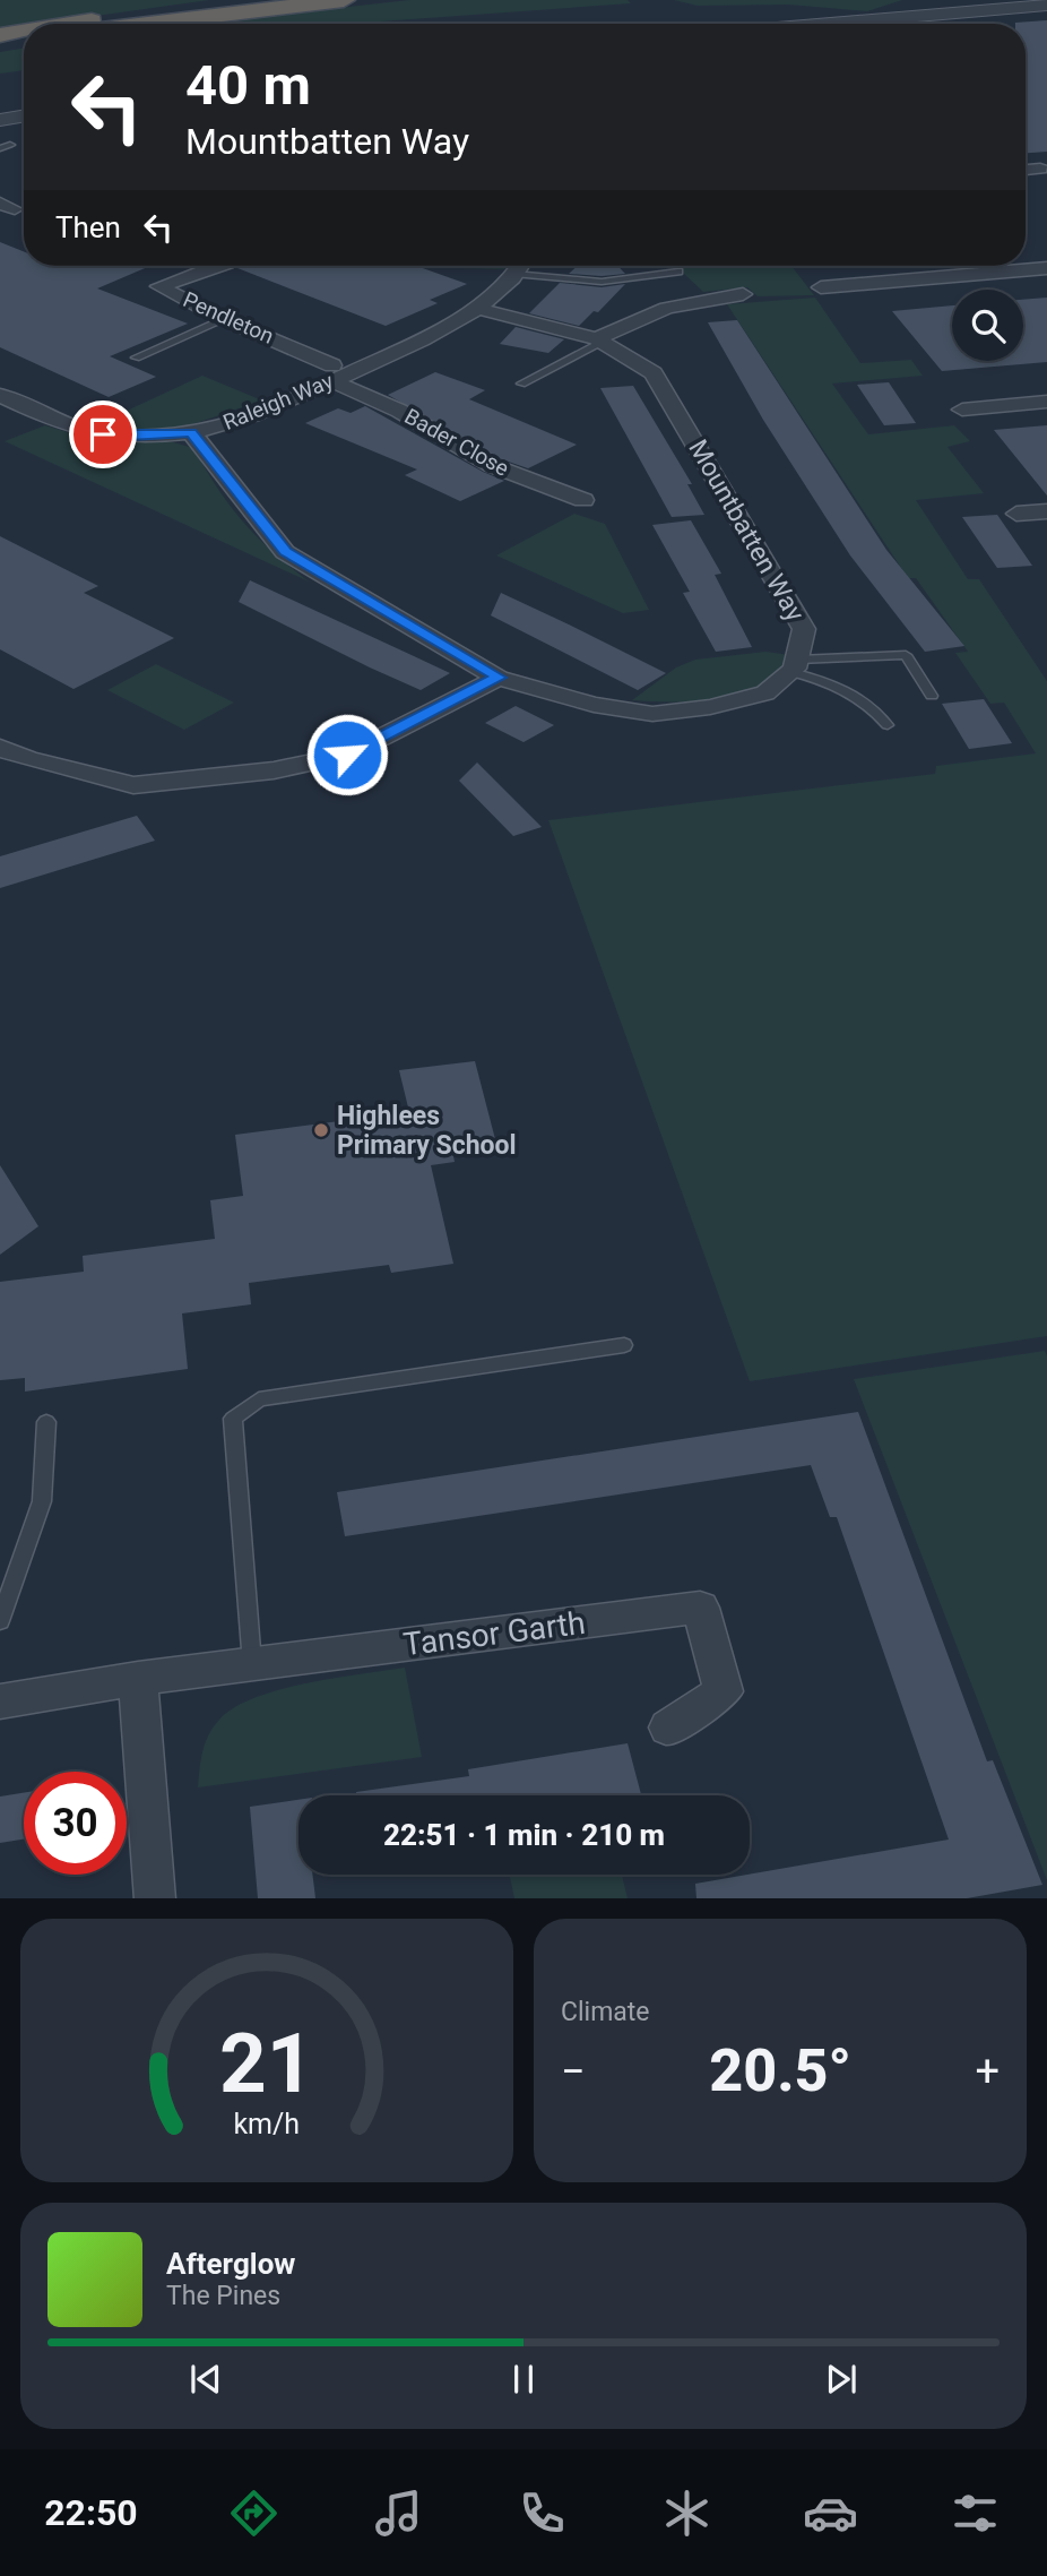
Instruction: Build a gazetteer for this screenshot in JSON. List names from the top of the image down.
{
  "streets": {
    "street": [
      "Pendleton",
      "Raleigh Way",
      "Bader Close",
      "Mountbatten Way",
      "Tansor Garth"
    ]
  },
  "crossings": [
    ["Pendleton", "Raleigh Way"],
    ["Pendleton", "Bader Close"],
    ["Raleigh Way", "Bader Close"],
    ["Raleigh Way", "Mountbatten Way"]
  ],
  "places": ["Highlees Primary School"],
  "page": {
    "turn": ["40 m", "Mountbatten Way"],
    "then": "Then",
    "limit": "30",
    "trip": "22:51 · 1 min · 210 m",
    "tile": "Climate",
    "heat": ["−", "20.5°", "+"],
    "song": ["Afterglow", "The Pines"],
    "tabs": "22:50",
    "gauge": ["21", "km/h"]
  }
}
